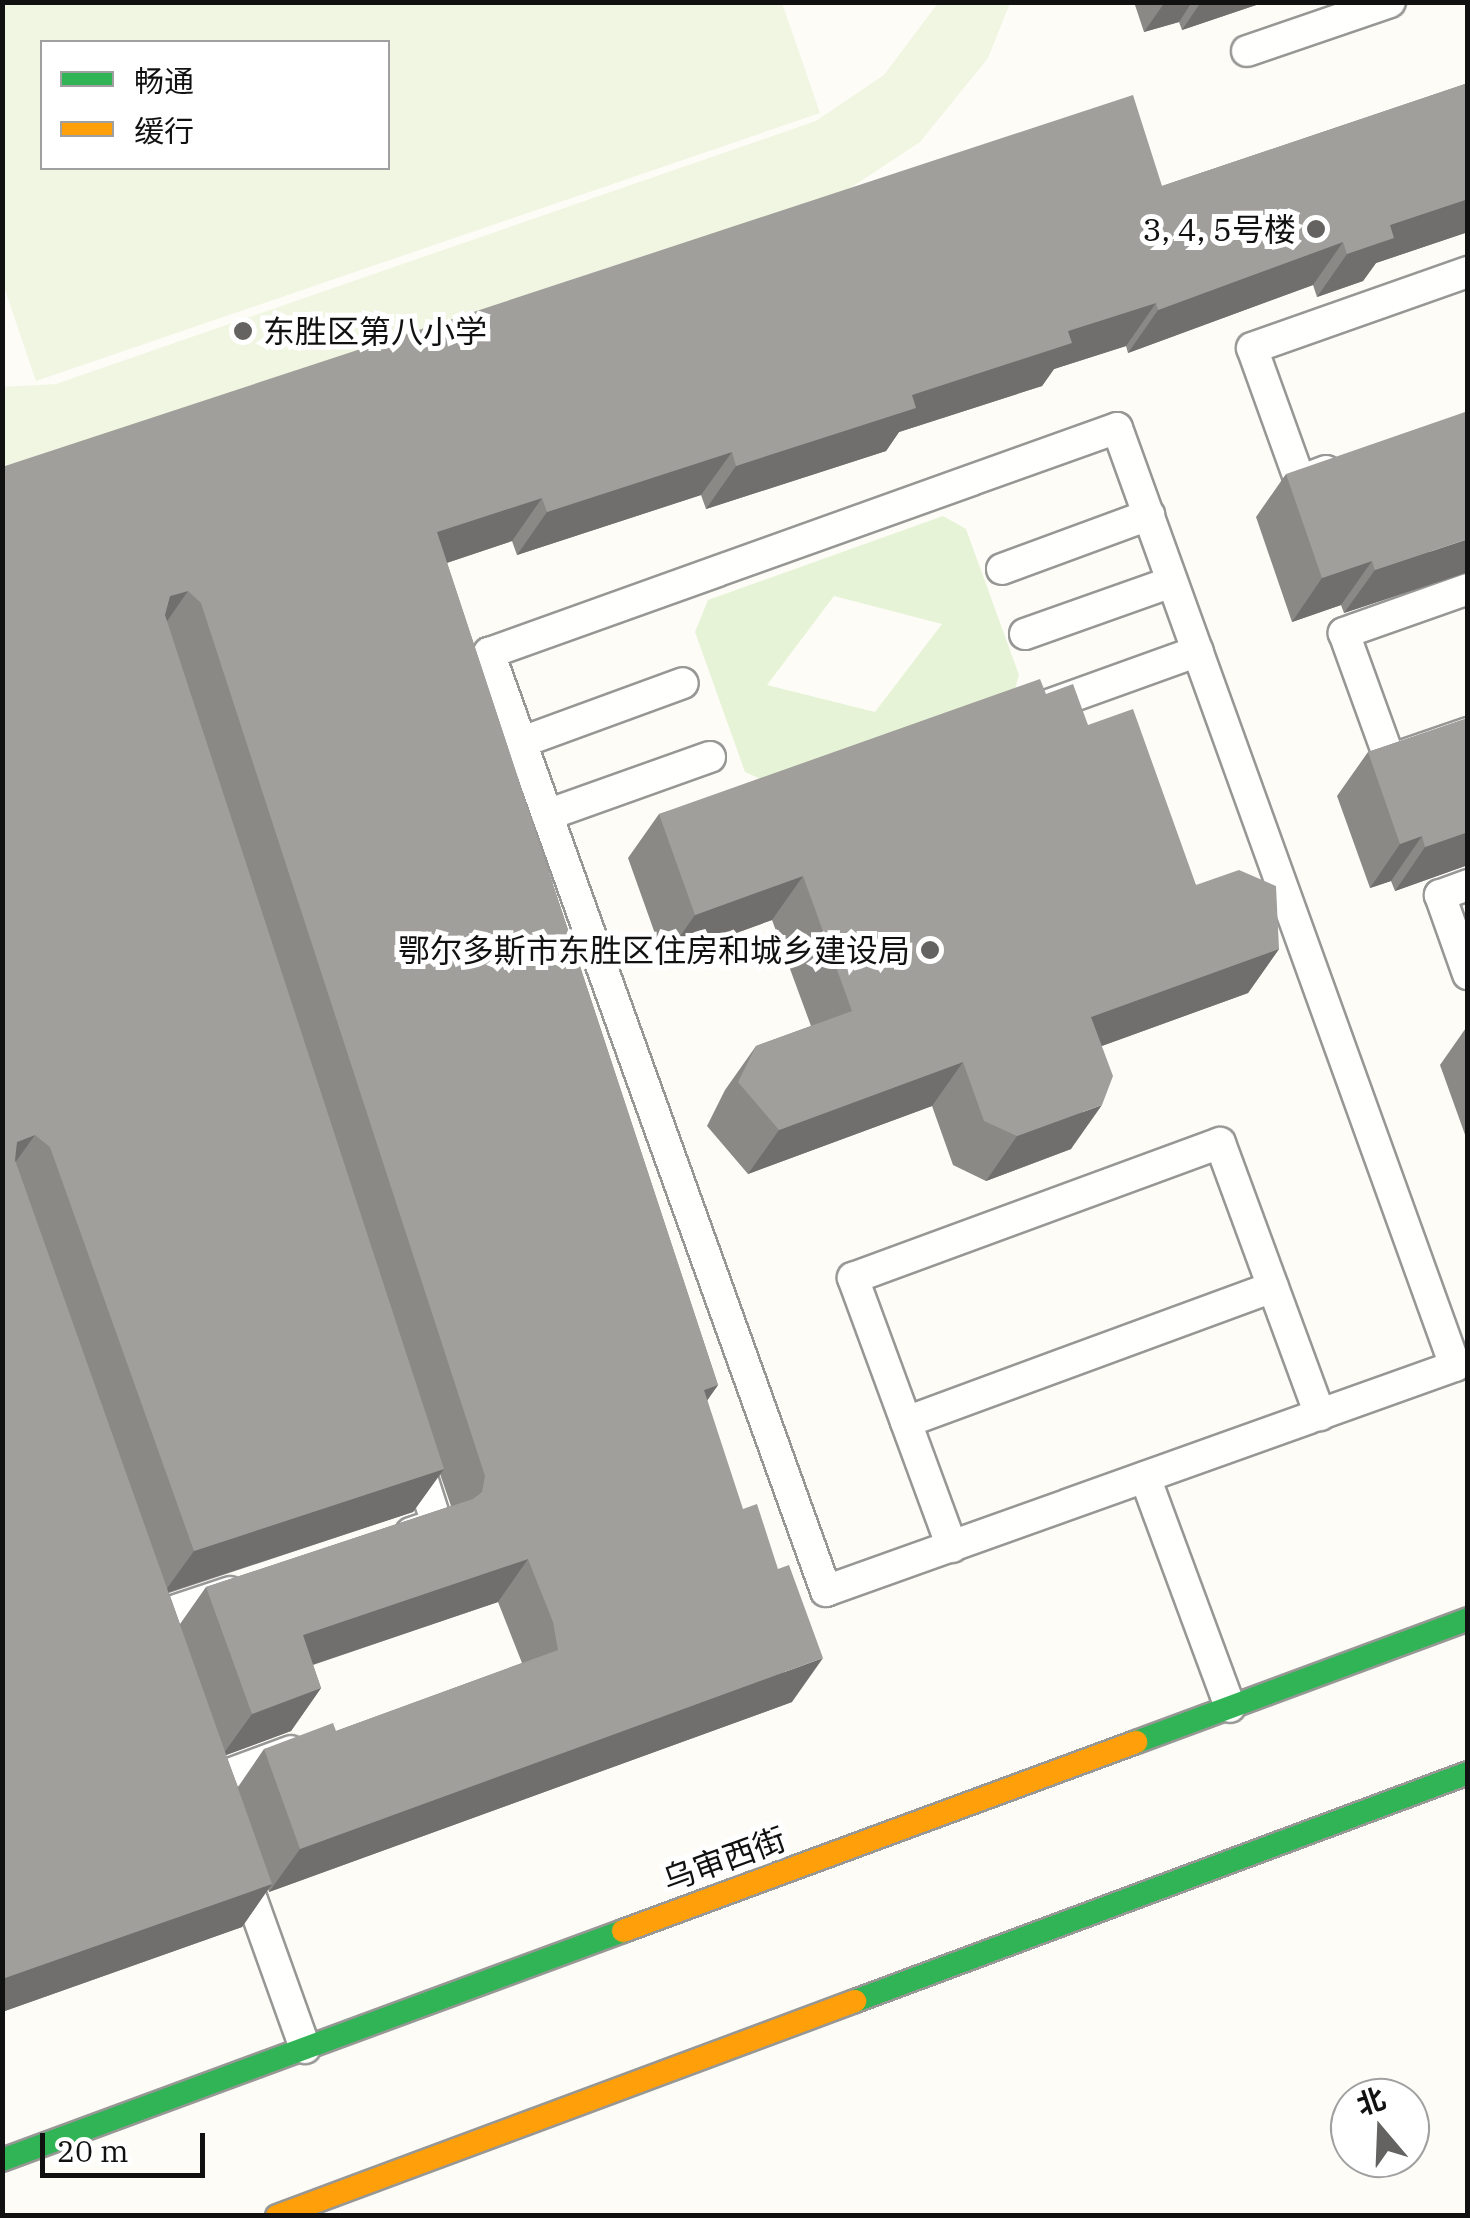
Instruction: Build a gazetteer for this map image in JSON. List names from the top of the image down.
{
  "streets": {
    "main road": ["乌审西街"]
  },
  "places": ["3, 4, 5号楼", "东胜区第八小学", "鄂尔多斯市东胜区住房和城乡建设局"],
  "legend": ["畅通", "缓行"],
  "scale_bar": "20 m",
  "north": "top"
}
